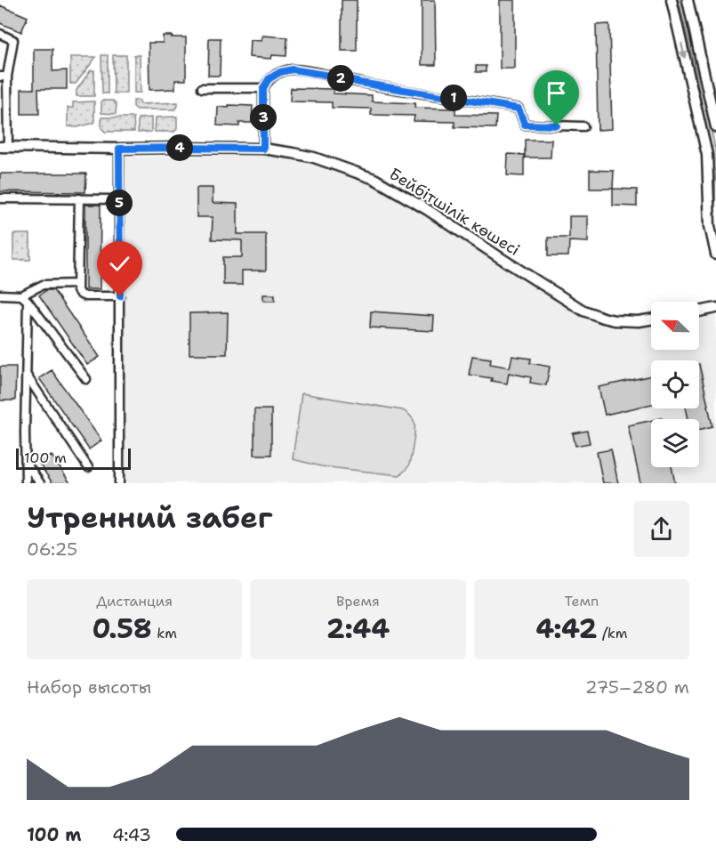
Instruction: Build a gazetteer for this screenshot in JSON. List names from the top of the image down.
{
  "streets": {
    "street": ["Бейбітшілік көшесі"]
  },
  "scale_bar": "100 m",
  "north": "top left",
  "page": {
    "pins": [
      "2",
      "1",
      "3",
      "4",
      "5"
    ],
    "scale": "100 m",
    "heading": ["Утренний забег", "06:25"],
    "stats": [
      ["Дистанция", "0.58 km"],
      ["Время", "2:44"],
      ["Темп", "4:42 /km"]
    ],
    "chart": ["Набор высоты", "275–280 m"],
    "list": [
      {
        "name": "100 m",
        "note": "4:43"
      }
    ]
  }
}
